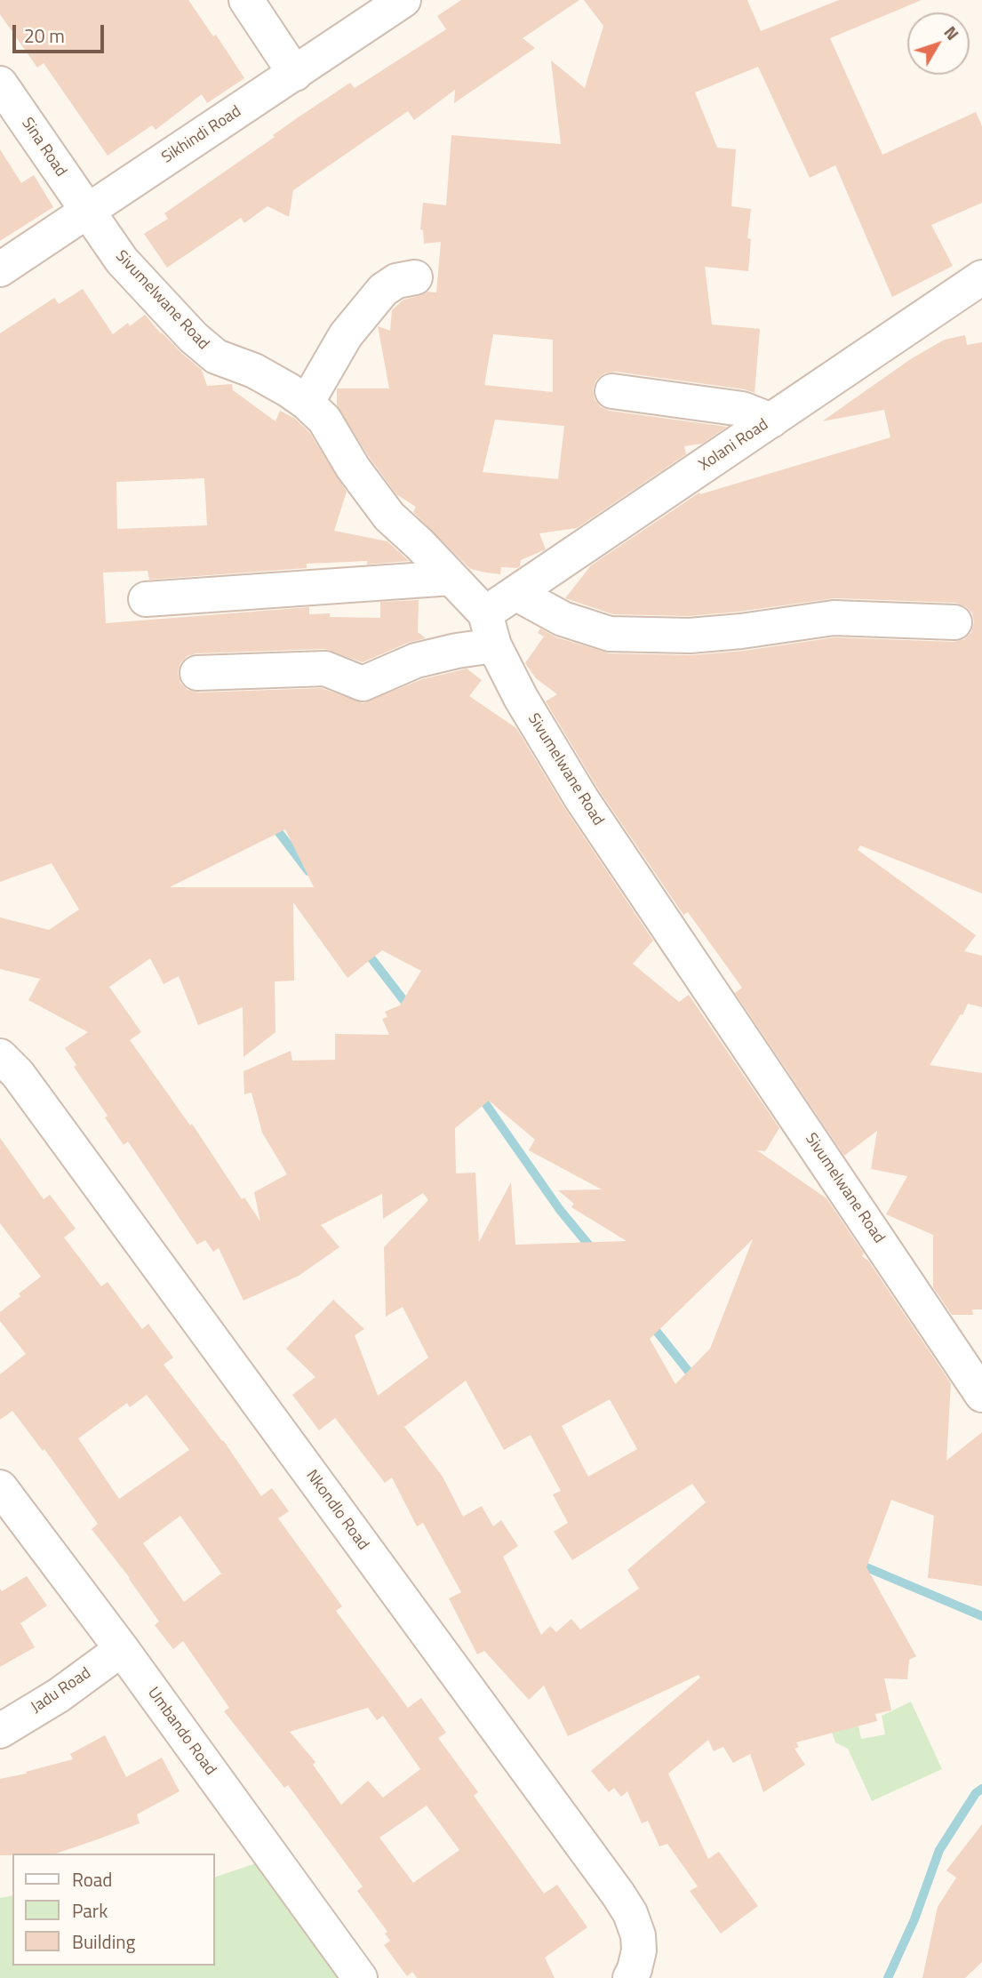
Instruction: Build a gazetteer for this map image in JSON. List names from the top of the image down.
{
  "streets": {
    "street": [
      "Sikhindi Road",
      "Sina Road",
      "Sivumelwane Road",
      "Xolani Road",
      "Nkondlo Road",
      "Jadu Road",
      "Umbando Road"
    ]
  },
  "crossings": [
    ["Sikhindi Road", "Sina Road"],
    ["Sikhindi Road", "Sivumelwane Road"],
    ["Sina Road", "Sivumelwane Road"],
    ["Sivumelwane Road", "Xolani Road"],
    ["Jadu Road", "Umbando Road"]
  ],
  "legend": ["Road", "Park", "Building"],
  "scale_bar": "20 m",
  "north": "top right"
}
